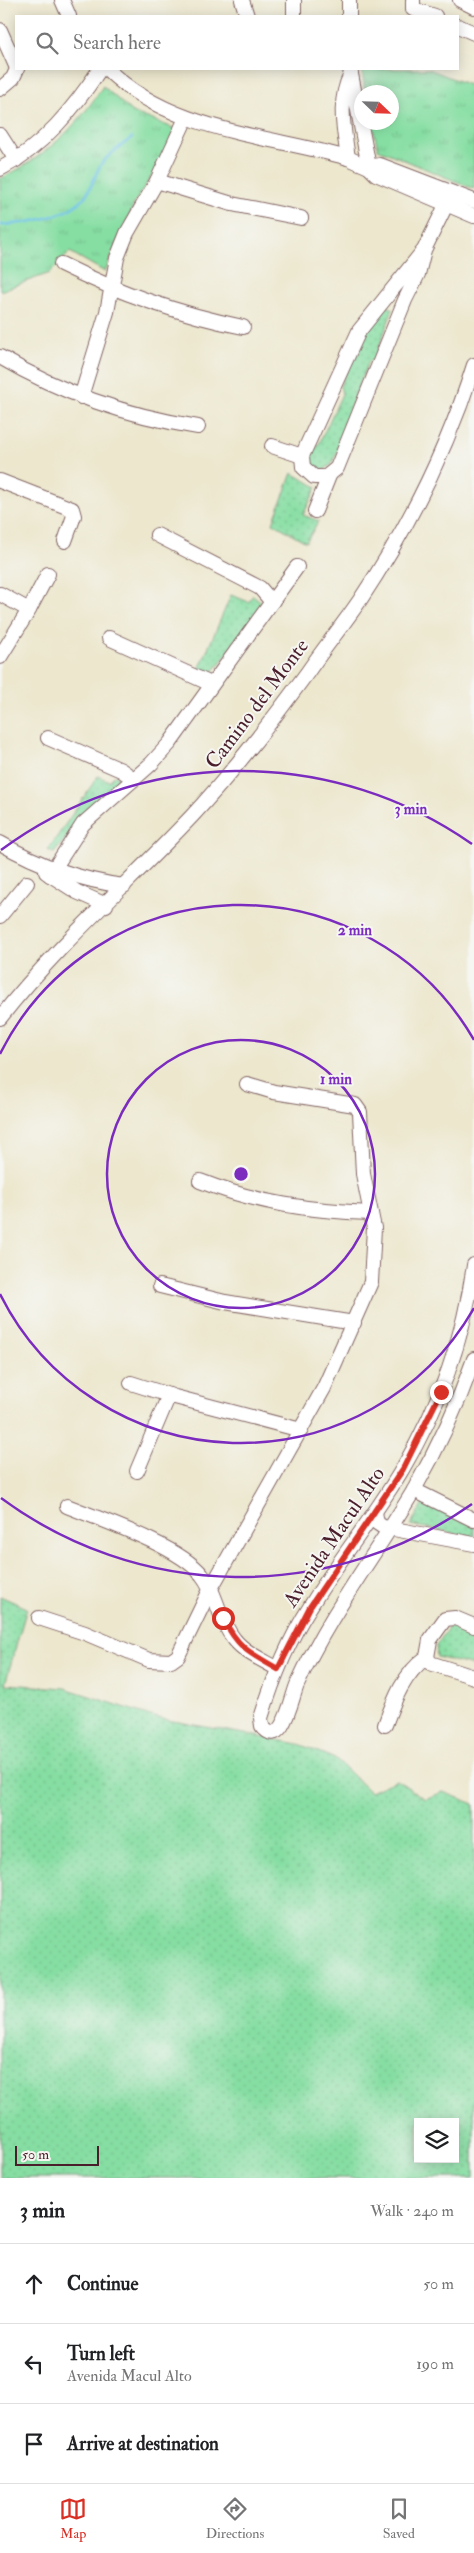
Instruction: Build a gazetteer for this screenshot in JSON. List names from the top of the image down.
{
  "streets": {
    "street": ["Camino del Monte", "Avenida Macul Alto"]
  },
  "scale_bar": "50 m",
  "north": "bottom right",
  "page": {
    "search": "Search here",
    "scale": "50 m",
    "heading": ["3 min", "Walk · 240 m"],
    "list": [
      ["Continue", "50 m"],
      ["Turn left", "Avenida Macul Alto", "190 m"],
      "Arrive at destination"
    ],
    "nav": ["Map", "Directions", "Saved"]
  },
  "rings": ["3 min", "2 min", "1 min"]
}
